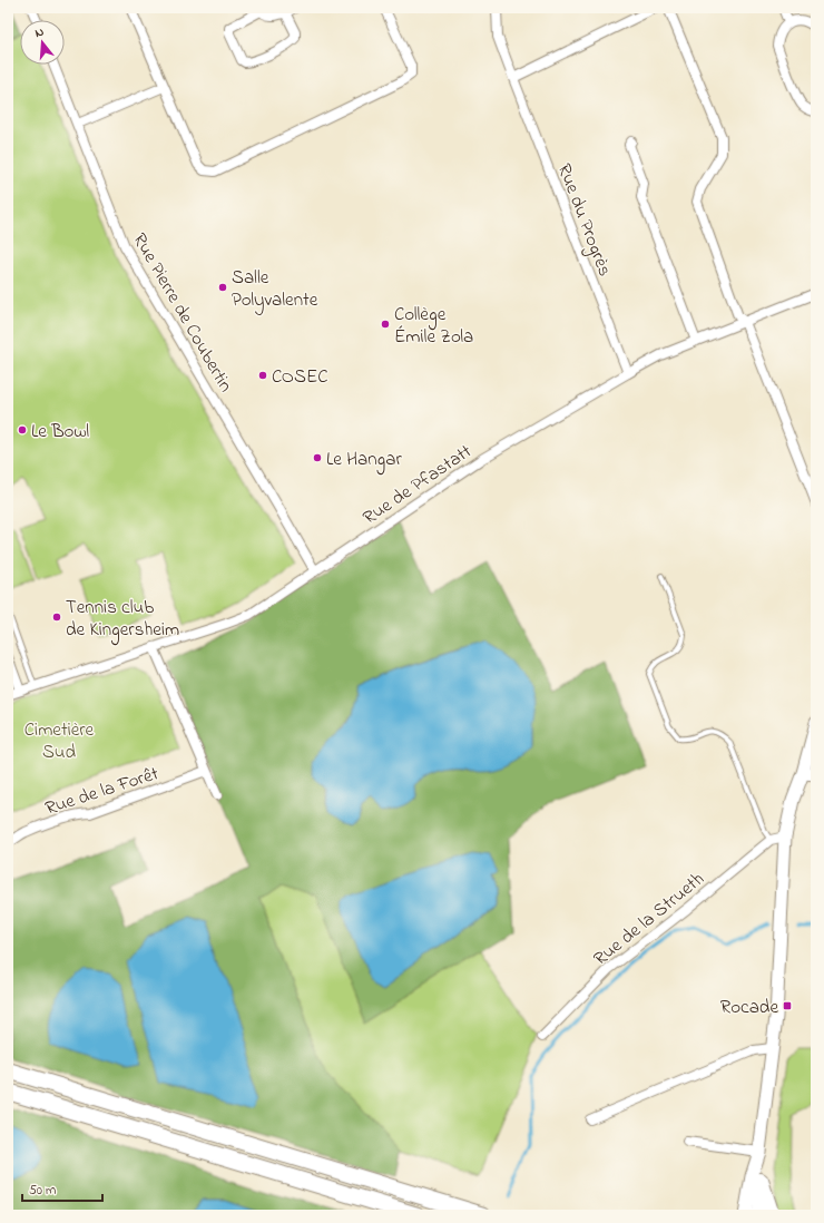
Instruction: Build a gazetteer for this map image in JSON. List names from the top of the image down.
{
  "streets": {
    "street": [
      "Rue du Progrès",
      "Rue Pierre de Coubertin",
      "Rue de Pfastatt",
      "Rue de la Forêt",
      "Rue de la Strueth"
    ]
  },
  "crossings": [
    ["Rue du Progrès", "Rue de Pfastatt"],
    ["Rue Pierre de Coubertin", "Rue de Pfastatt"]
  ],
  "parks": ["Cimetière Sud"],
  "places": {
    "other": [
      "Salle Polyvalente",
      "Collège Émile Zola",
      "COSEC",
      "Le Bowl",
      "Le Hangar",
      "Tennis club de Kingersheim"
    ],
    "transit": ["Rocade"]
  },
  "scale_bar": "50 m",
  "north": "top"
}
